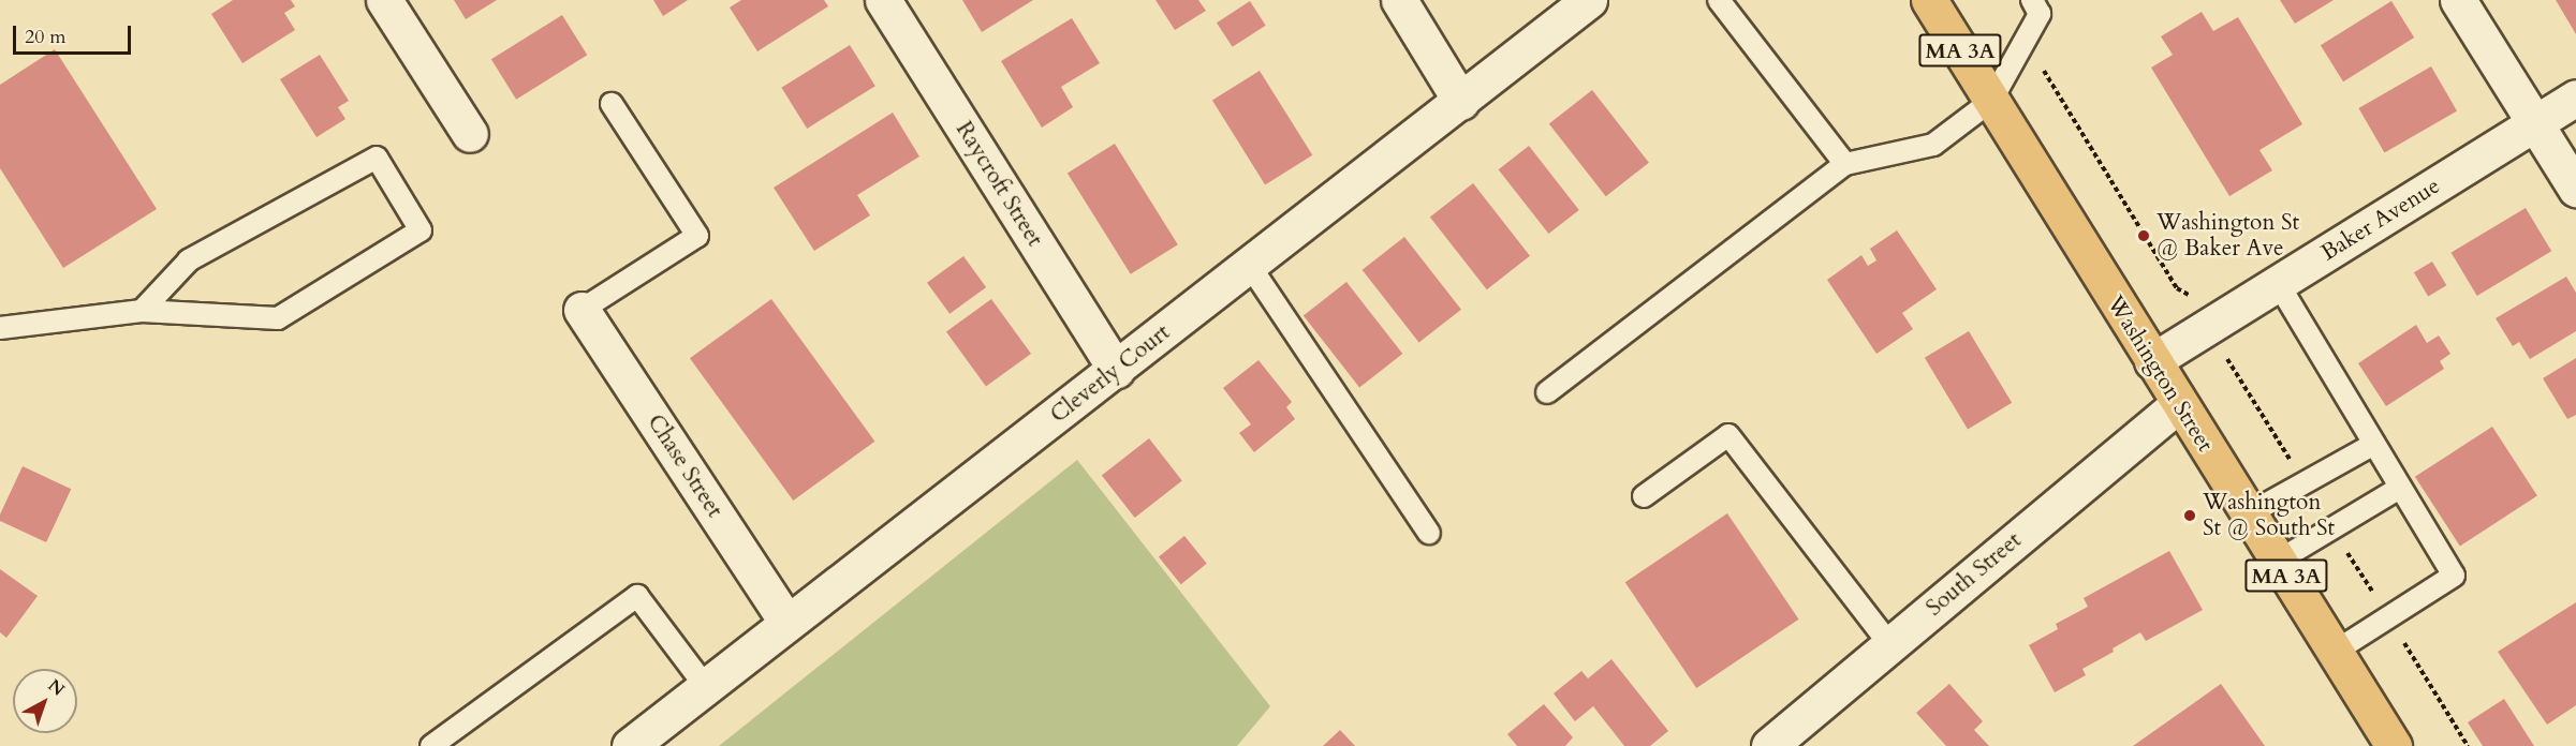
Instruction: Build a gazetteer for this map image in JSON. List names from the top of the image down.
{
  "streets": {
    "main road": ["MA 3A", "Washington Street"],
    "street": [
      "Raycroft Street",
      "Baker Avenue",
      "Cleverly Court",
      "Chase Street",
      "South Street"
    ]
  },
  "crossings": [
    ["Raycroft Street", "Cleverly Court"],
    ["Baker Avenue", "Washington Street"],
    ["Cleverly Court", "Chase Street"],
    ["Washington Street", "South Street"]
  ],
  "places": ["Washington St @ Baker Ave", "Washington St @ South St"],
  "scale_bar": "20 m",
  "north": "top right"
}
